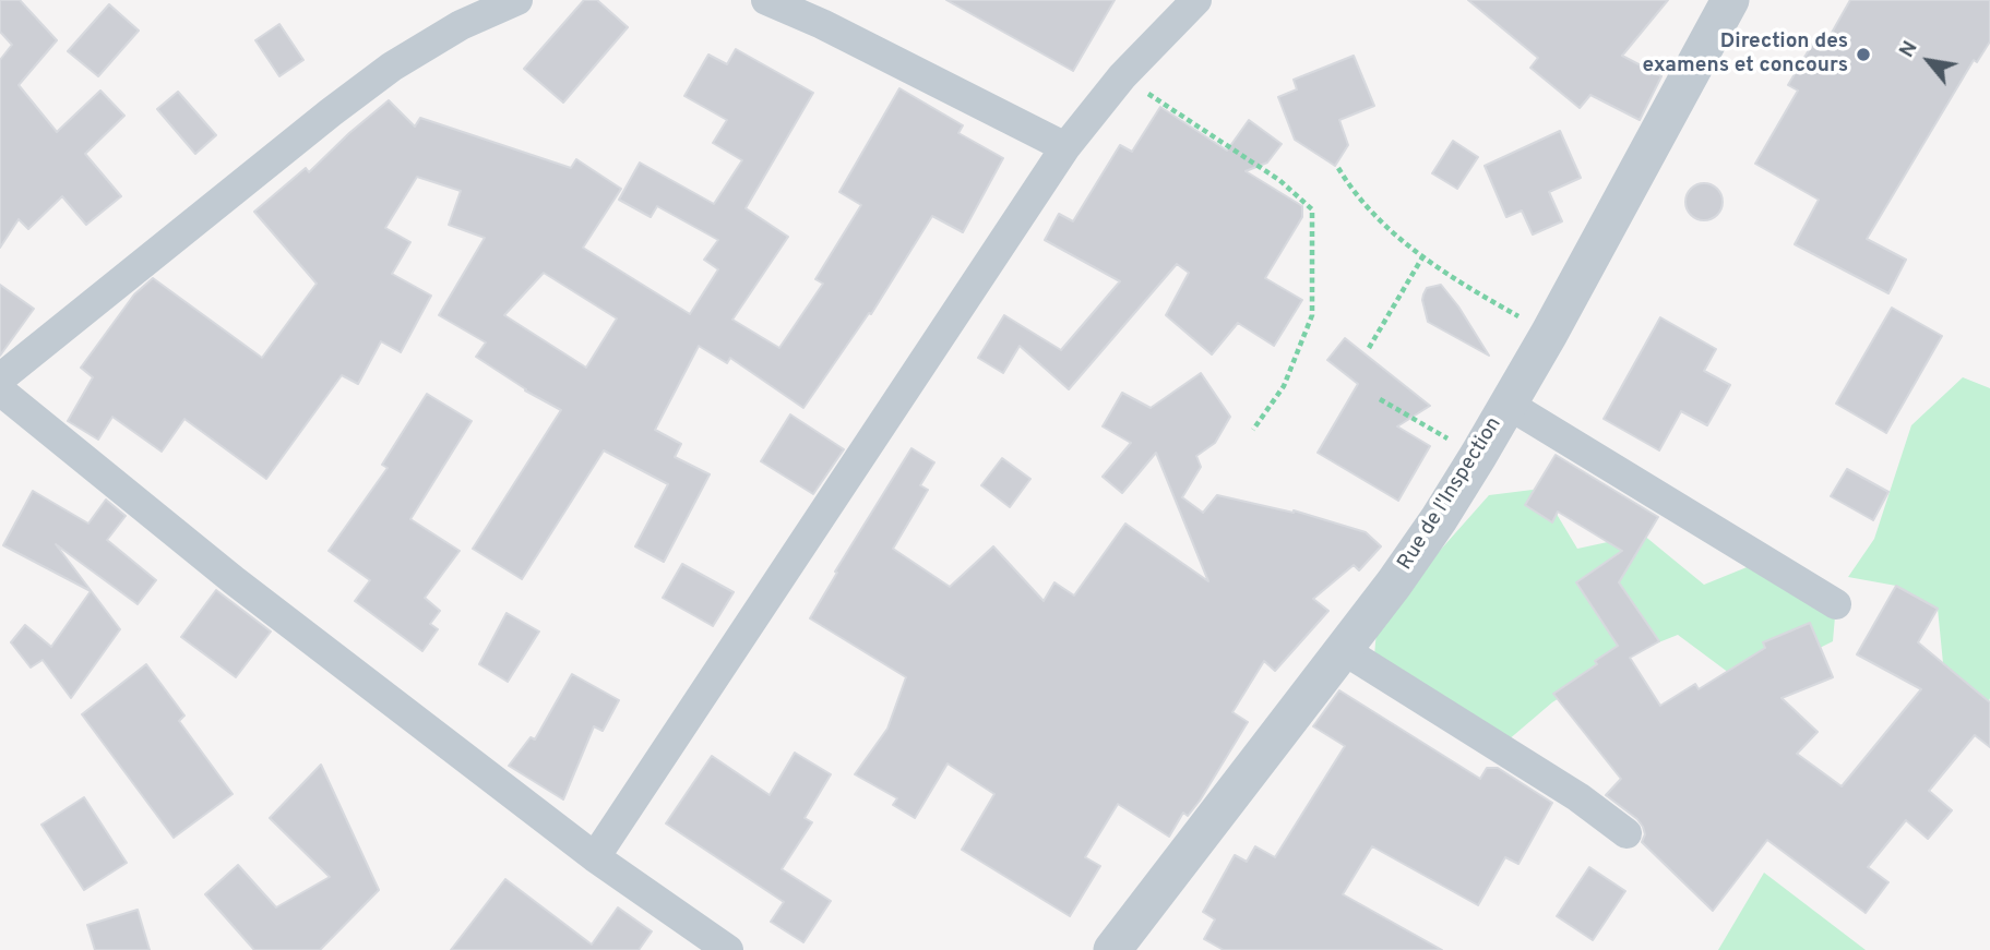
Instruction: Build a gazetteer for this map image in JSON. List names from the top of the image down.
{
  "streets": {
    "street": ["Rue de l'Inspection"]
  },
  "places": ["Direction des examens et concours"],
  "north": "top left"
}
